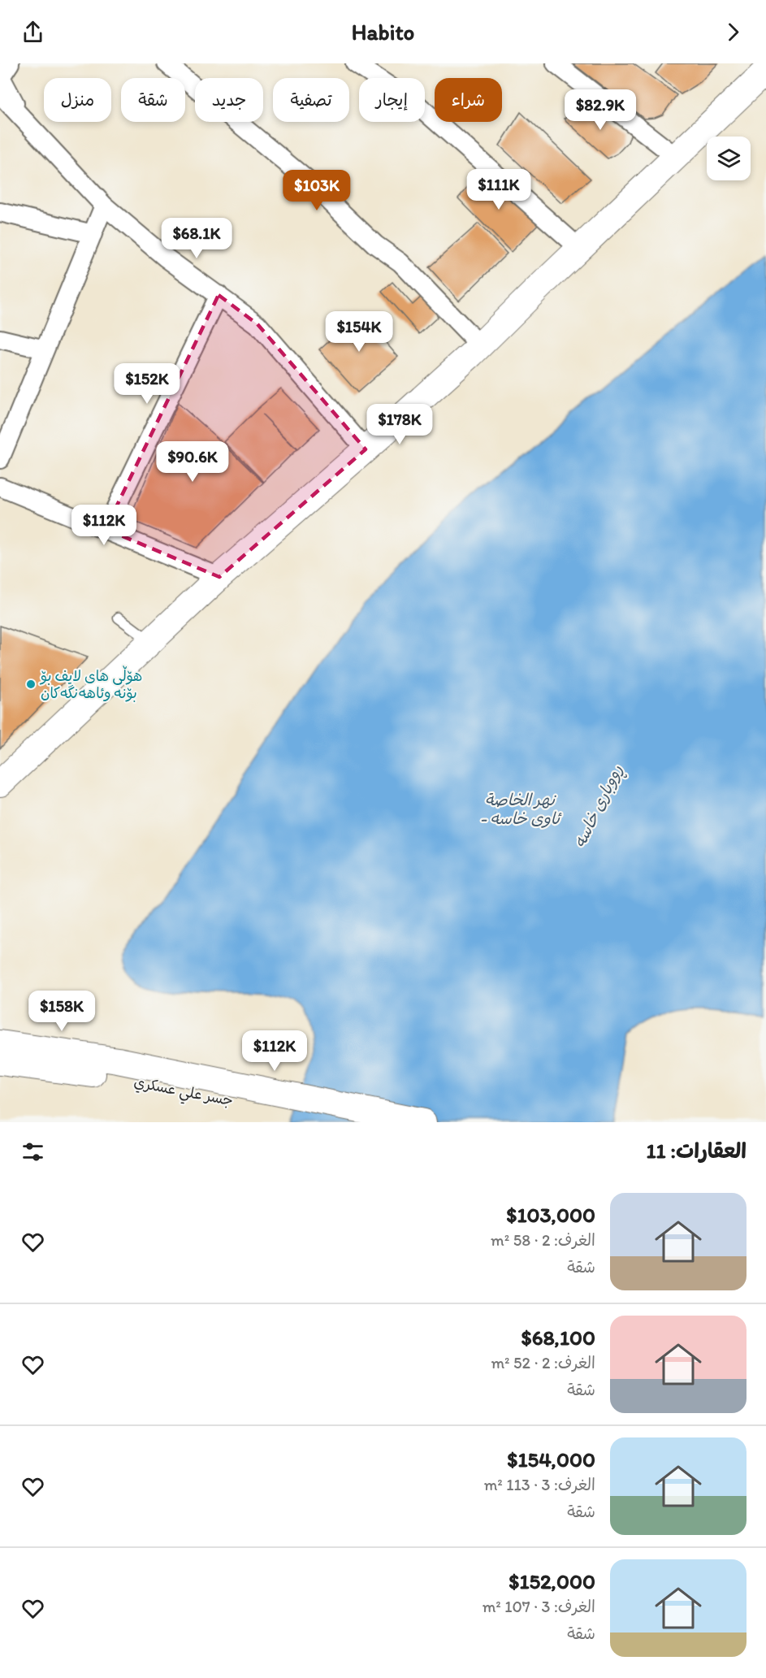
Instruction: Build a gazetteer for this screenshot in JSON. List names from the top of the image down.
{
  "streets": {
    "street": ["جسر علي عسكري"]
  },
  "water": ["نهر الخاصة - ئاوی خاسە", "ڕووباری خاسە"],
  "places": ["هۆڵی های لایف بۆ بۆنە وئاهەنگەکان"],
  "page": {
    "header": "Habito",
    "chip": [
      "شراء",
      "إيجار",
      "تصفية",
      "جديد",
      "شقة",
      "منزل"
    ],
    "price": [
      "$82.9K",
      "$111K",
      "$103K",
      "$68.1K",
      "$154K",
      "$152K",
      "$178K",
      "$90.6K",
      "$112K",
      "$158K",
      "$112K"
    ],
    "heading": "العقارات: 11",
    "list": [
      {
        "name": "$103,000",
        "note": "الغرف: 2 · 58 m² · شقة"
      },
      {
        "name": "$68,100",
        "note": "الغرف: 2 · 52 m² · شقة"
      },
      {
        "name": "$154,000",
        "note": "الغرف: 3 · 113 m² · شقة"
      },
      {
        "name": "$152,000",
        "note": "الغرف: 3 · 107 m² · شقة"
      }
    ]
  }
}
